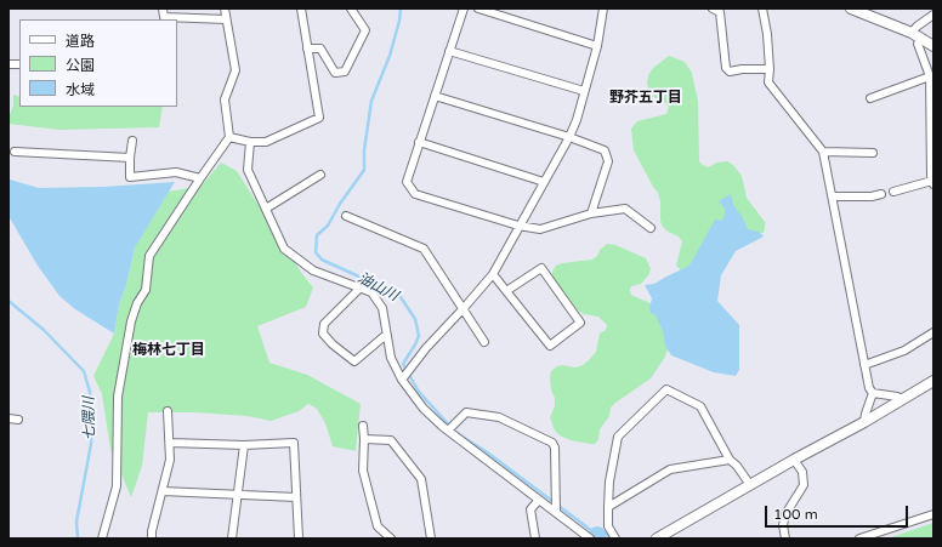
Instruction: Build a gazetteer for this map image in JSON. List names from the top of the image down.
{
  "districts": ["野芥五丁目", "梅林七丁目"],
  "water": ["油山川", "七隈川"],
  "legend": ["道路", "公園", "水域"],
  "scale_bar": "100 m"
}
